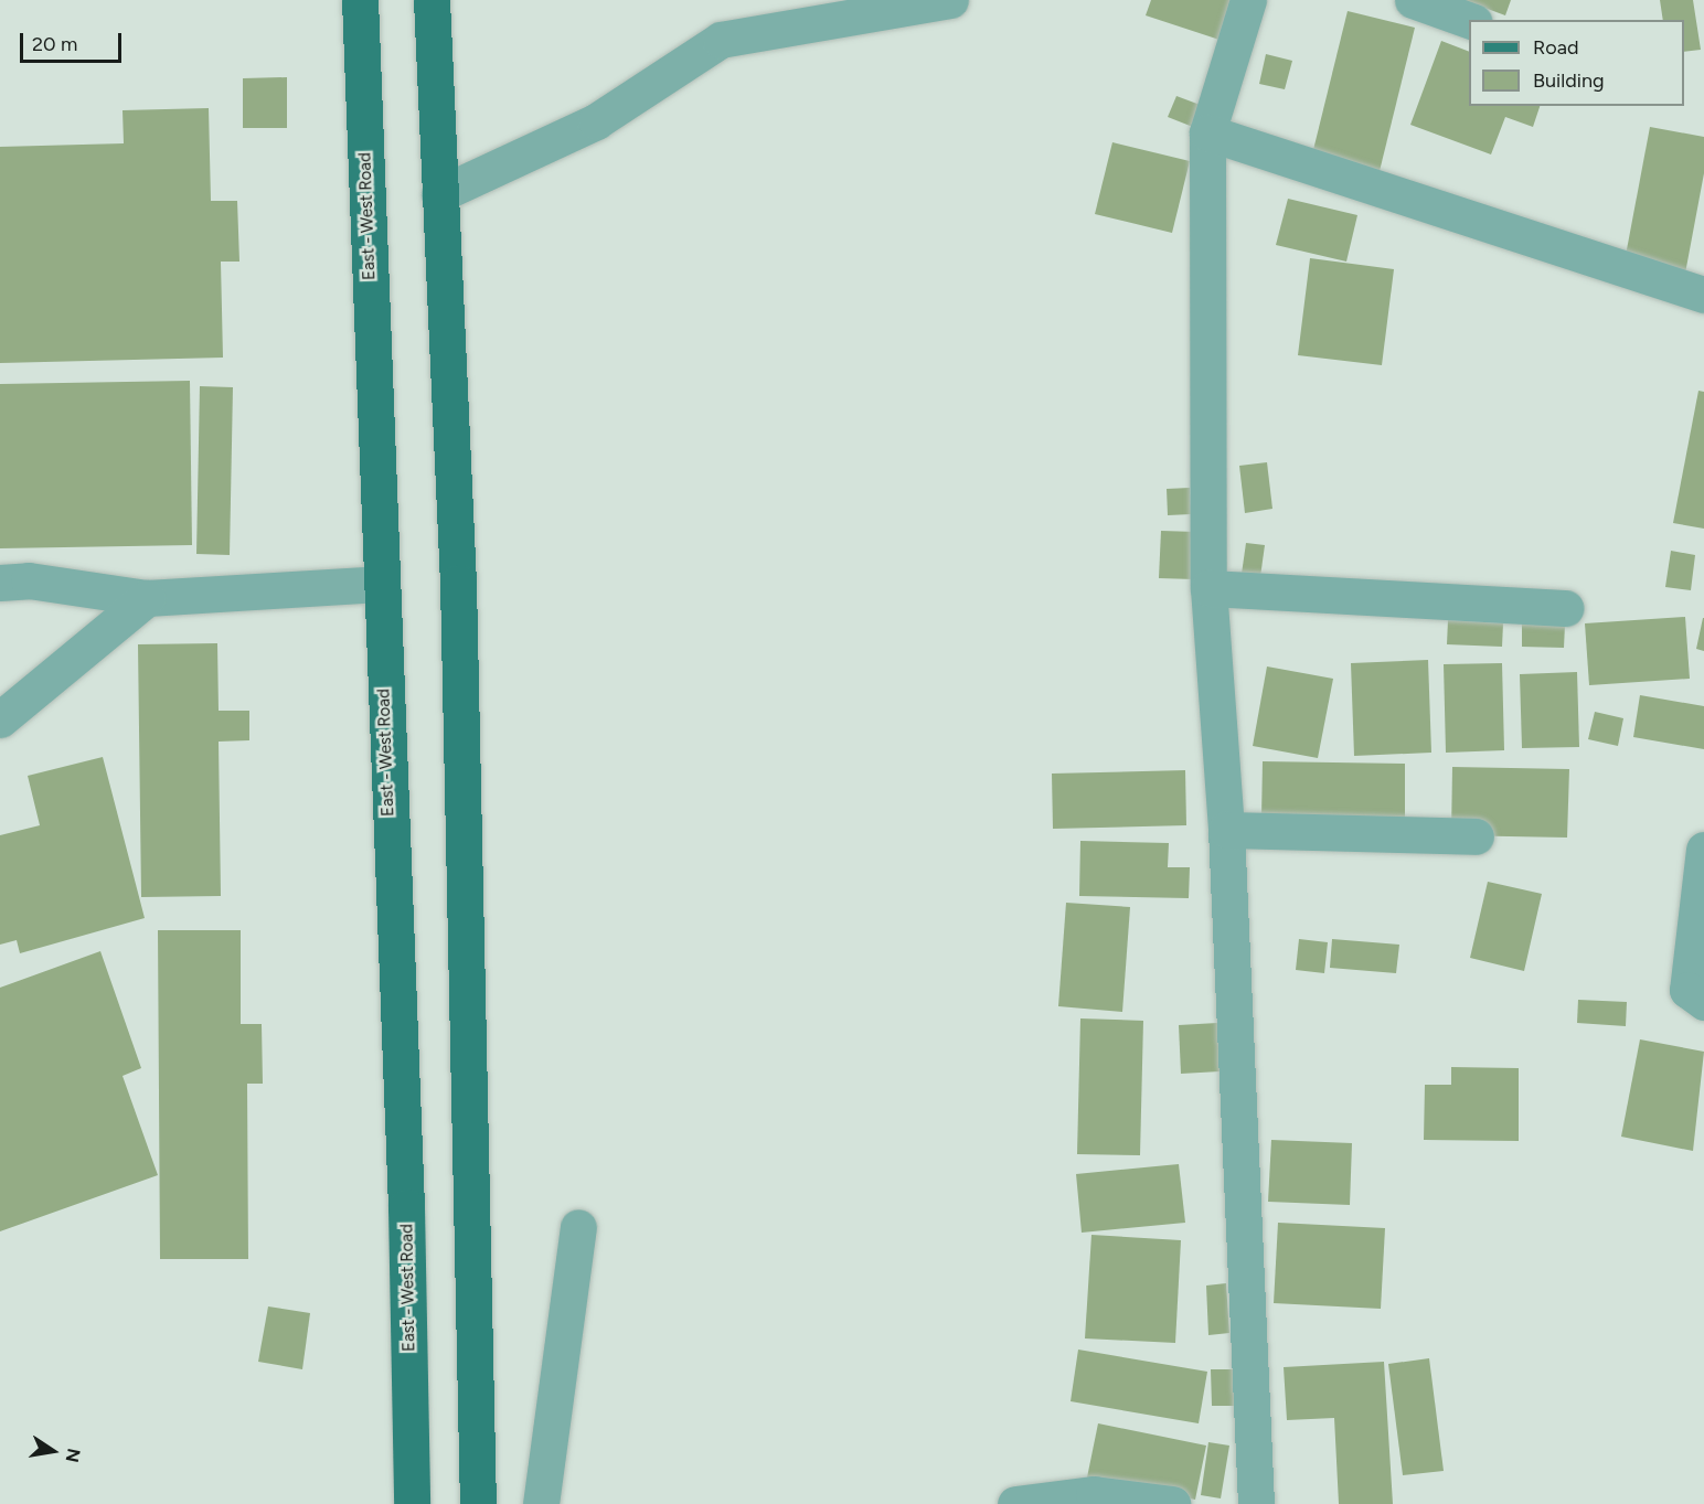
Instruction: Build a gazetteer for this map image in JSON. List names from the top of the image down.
{
  "streets": {
    "main road": ["East - West Road"]
  },
  "legend": ["Road", "Building"],
  "scale_bar": "20 m",
  "north": "right"
}
